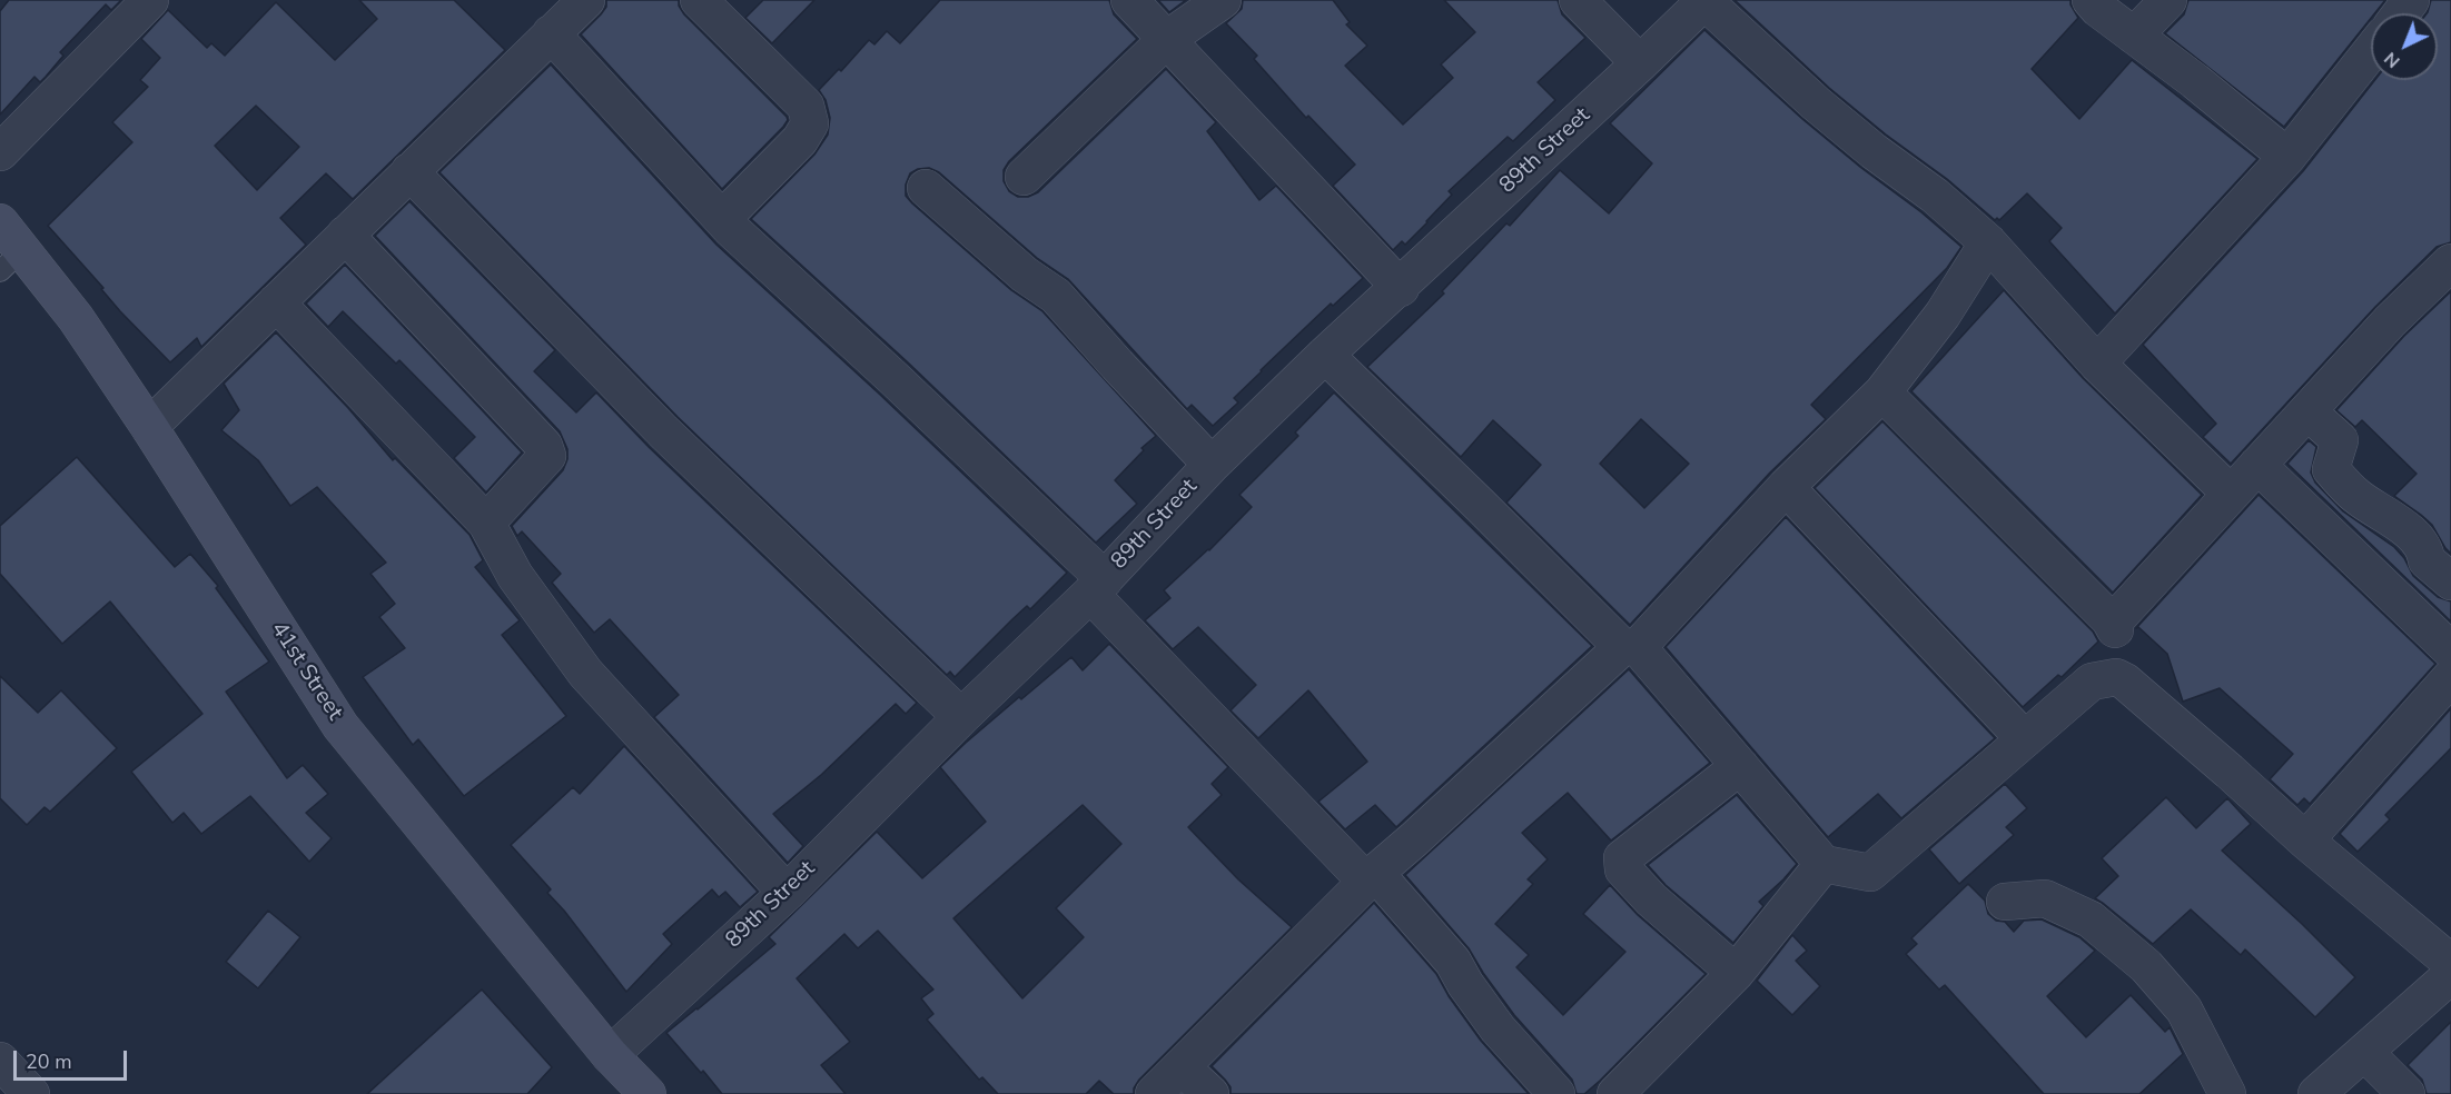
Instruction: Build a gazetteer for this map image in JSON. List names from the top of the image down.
{
  "streets": {
    "main road": ["41st Street"],
    "street": ["89th Street"]
  },
  "crossings": [
    ["89th Street", "41st Street"]
  ],
  "scale_bar": "20 m",
  "north": "bottom left"
}
